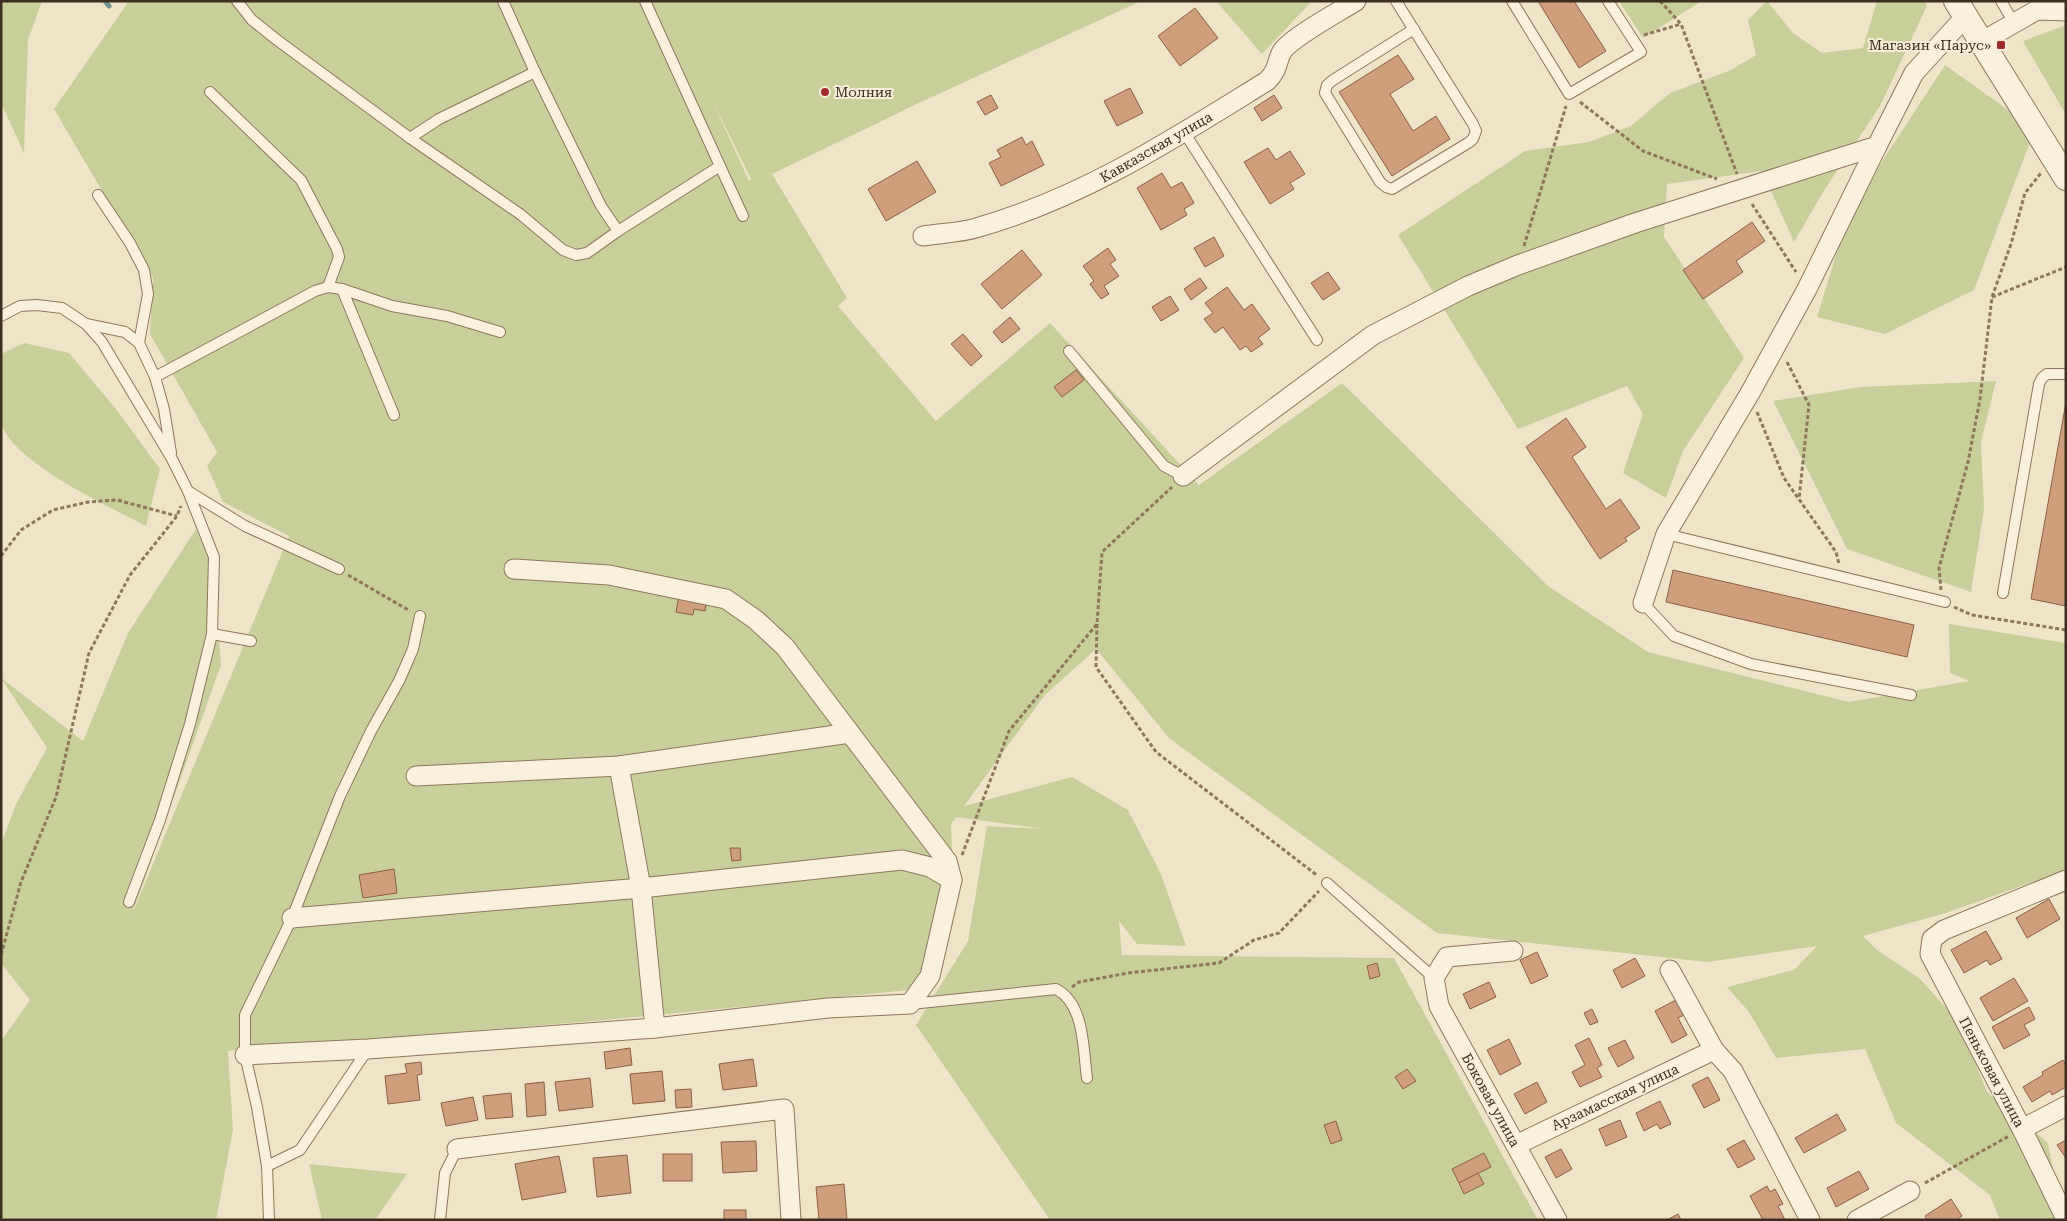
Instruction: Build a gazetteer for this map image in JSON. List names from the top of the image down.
{
  "streets": {
    "street": [
      "Кавказская улица",
      "Пеньковая улица",
      "Арзамасская улица",
      "Боковая улица"
    ]
  },
  "crossings": [
    ["Арзамасская улица", "Боковая улица"]
  ],
  "places": {
    "transit": ["Магазин «Парус»"],
    "other": ["Молния"]
  }
}
